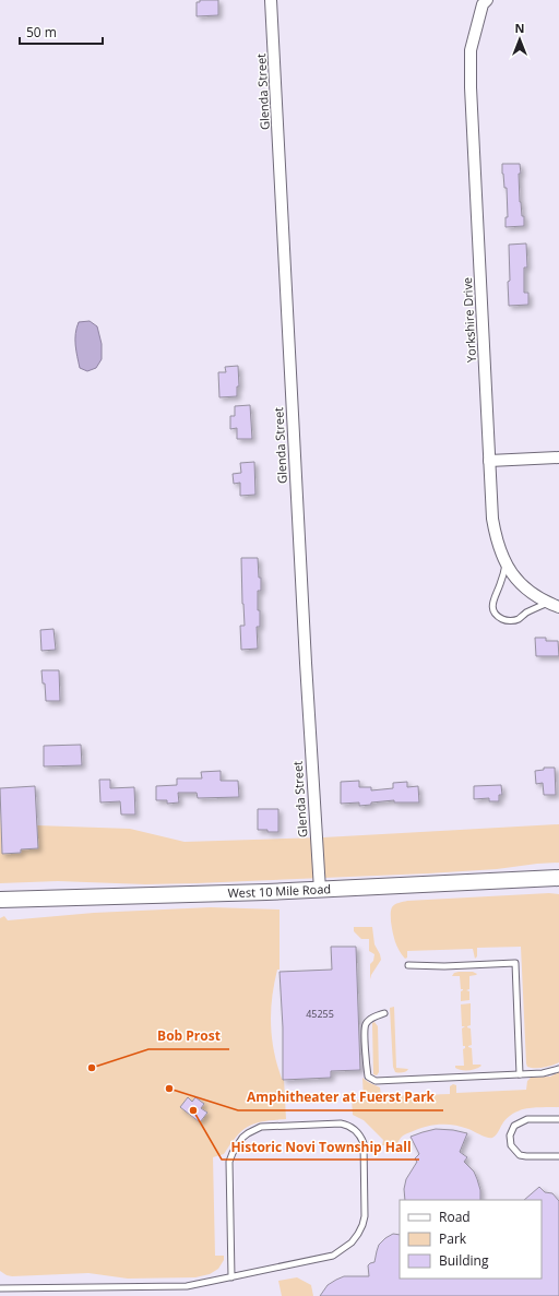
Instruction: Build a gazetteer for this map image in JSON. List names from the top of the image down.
{
  "streets": {
    "main road": ["West 10 Mile Road"],
    "street": ["Glenda Street", "Yorkshire Drive"]
  },
  "crossings": [
    ["Glenda Street", "West 10 Mile Road"]
  ],
  "places": ["Bob Prost", "Amphitheater at Fuerst Park", "Historic Novi Township Hall"],
  "house_numbers": ["45255"],
  "legend": ["Road", "Park", "Building"],
  "scale_bar": "50 m",
  "north": "top"
}
